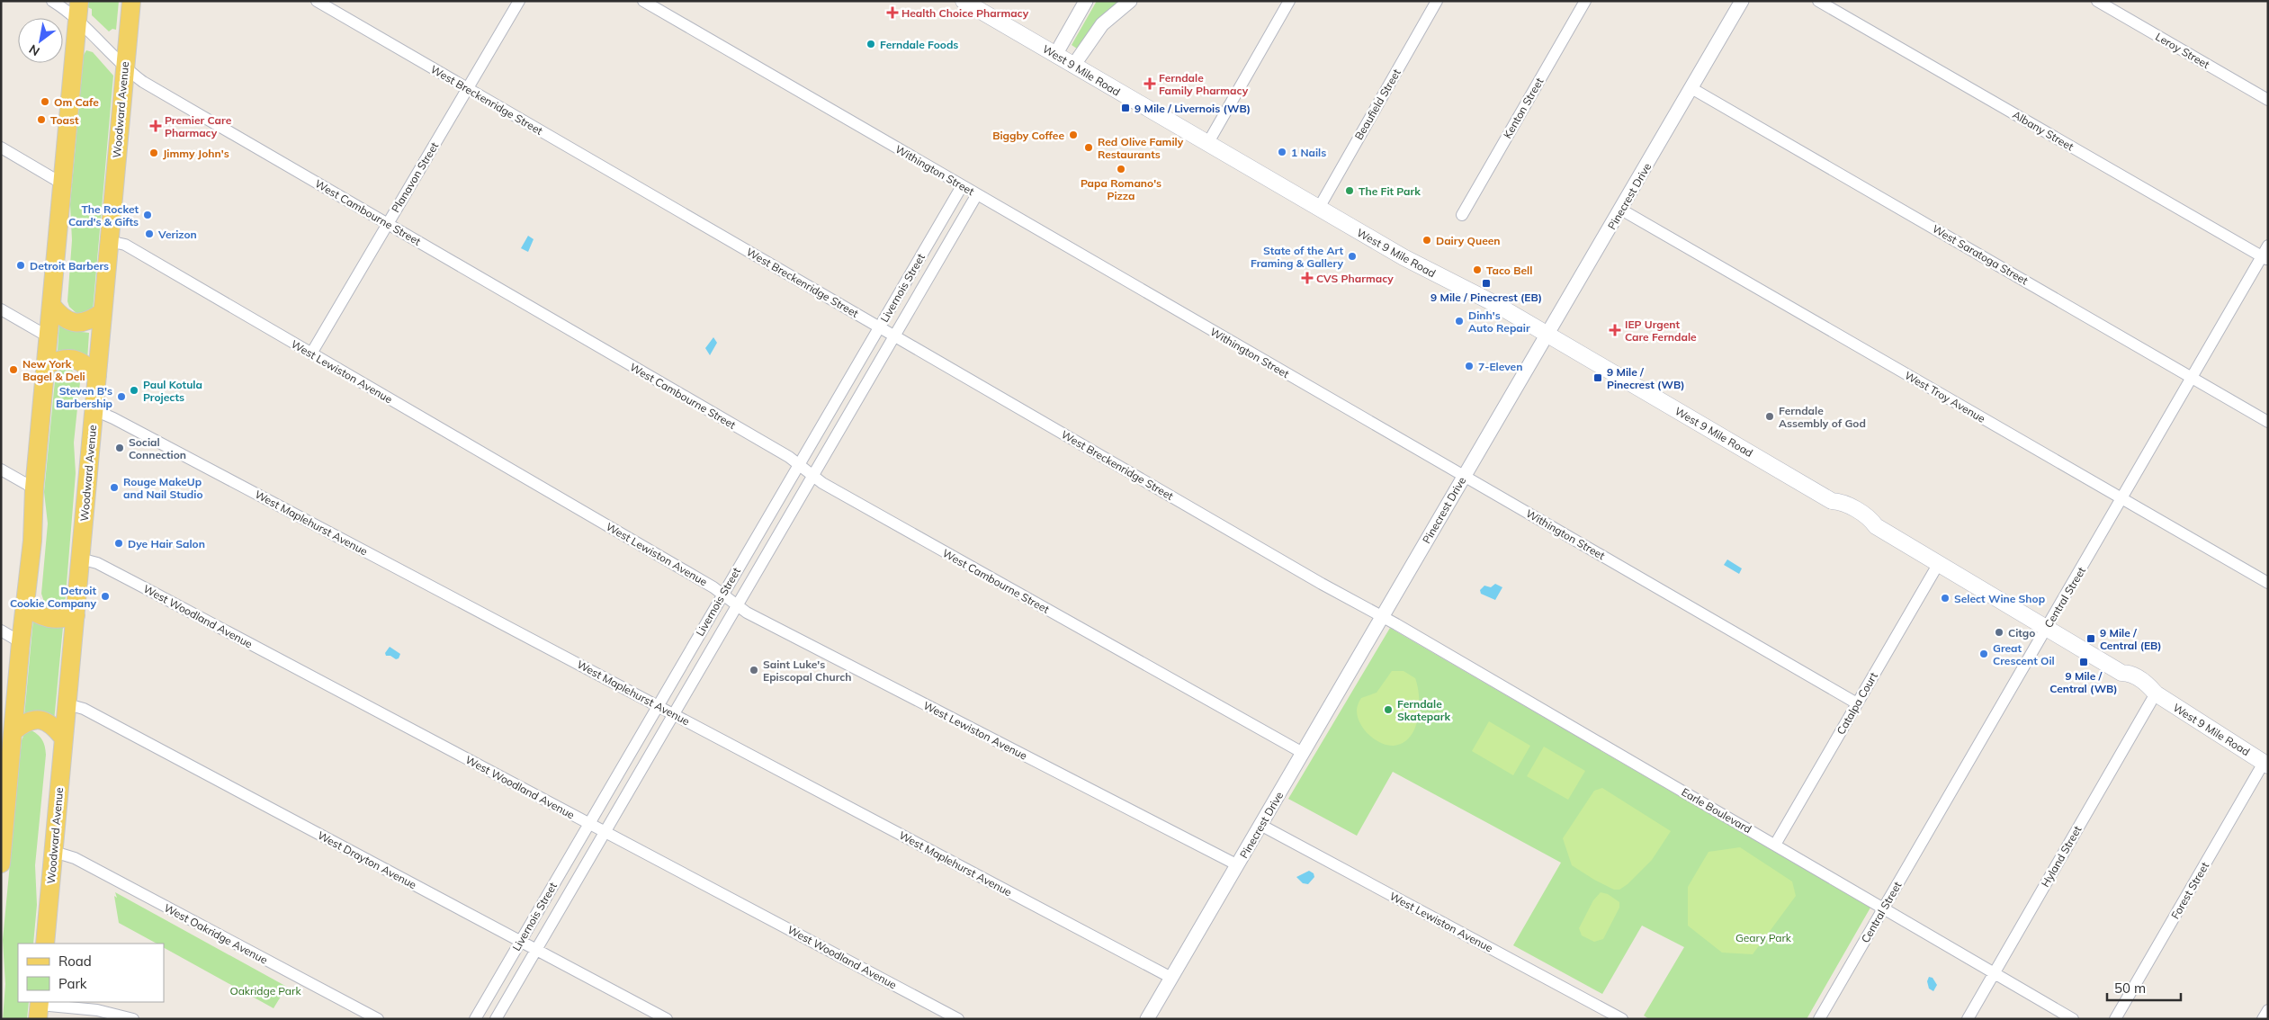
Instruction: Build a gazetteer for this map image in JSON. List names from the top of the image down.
{
  "streets": {
    "main road": ["West 9 Mile Road", "Woodward Avenue"],
    "street": [
      "Leroy Street",
      "West Breckenridge Street",
      "Beaufield Street",
      "Kenton Street",
      "Albany Street",
      "Withington Street",
      "Planavon Street",
      "Pinecrest Drive",
      "West Cambourne Street",
      "West Saratoga Street",
      "Livernois Street",
      "West Lewiston Avenue",
      "West Troy Avenue",
      "West Maplehurst Avenue",
      "Central Street",
      "West Woodland Avenue",
      "Catalpa Court",
      "Earle Boulevard",
      "Hyland Street",
      "West Drayton Avenue",
      "Forest Street",
      "West Oakridge Avenue"
    ]
  },
  "crossings": [
    ["West 9 Mile Road", "Beaufield Street"],
    ["West 9 Mile Road", "Pinecrest Drive"],
    ["West 9 Mile Road", "Central Street"],
    ["West 9 Mile Road", "Catalpa Court"],
    ["West 9 Mile Road", "Hyland Street"],
    ["West 9 Mile Road", "Forest Street"],
    ["West Breckenridge Street", "Planavon Street"],
    ["West Breckenridge Street", "Pinecrest Drive"],
    ["West Breckenridge Street", "Livernois Street"],
    ["West Breckenridge Street", "Earle Boulevard"],
    ["Woodward Avenue", "West Cambourne Street"],
    ["Woodward Avenue", "West Lewiston Avenue"],
    ["Woodward Avenue", "West Maplehurst Avenue"],
    ["Woodward Avenue", "West Woodland Avenue"],
    ["Woodward Avenue", "West Drayton Avenue"],
    ["Woodward Avenue", "West Oakridge Avenue"],
    ["Albany Street", "Central Street"],
    ["Withington Street", "Pinecrest Drive"],
    ["Withington Street", "Livernois Street"],
    ["Withington Street", "Catalpa Court"],
    ["Planavon Street", "West Cambourne Street"],
    ["Planavon Street", "West Lewiston Avenue"],
    ["Pinecrest Drive", "West Cambourne Street"],
    ["Pinecrest Drive", "West Saratoga Street"],
    ["Pinecrest Drive", "West Lewiston Avenue"],
    ["Pinecrest Drive", "West Troy Avenue"],
    ["Pinecrest Drive", "West Maplehurst Avenue"],
    ["Pinecrest Drive", "Earle Boulevard"],
    ["West Cambourne Street", "Livernois Street"],
    ["West Saratoga Street", "Central Street"],
    ["Livernois Street", "West Lewiston Avenue"],
    ["Livernois Street", "West Maplehurst Avenue"],
    ["Livernois Street", "West Woodland Avenue"],
    ["Livernois Street", "West Drayton Avenue"],
    ["West Troy Avenue", "Central Street"],
    ["Central Street", "Earle Boulevard"],
    ["Catalpa Court", "Earle Boulevard"],
    ["Earle Boulevard", "Hyland Street"]
  ],
  "parks": ["Geary Park", "Oakridge Park"],
  "places": {
    "health": [
      "Health Choice Pharmacy",
      "Ferndale Family Pharmacy",
      "Premier Care Pharmacy",
      "CVS Pharmacy",
      "IEP Urgent Care Ferndale"
    ],
    "other": [
      "Ferndale Foods",
      "Om Cafe",
      "Toast",
      "Biggby Coffee",
      "Red Olive Family Restaurants",
      "1 Nails",
      "Jimmy John's",
      "Papa Romano's Pizza",
      "The Fit Park",
      "The Rocket Card's & Gifts",
      "Verizon",
      "Dairy Queen",
      "State of the Art Framing & Gallery",
      "Detroit Barbers",
      "Taco Bell",
      "Dinh's Auto Repair",
      "7-Eleven",
      "New York Bagel & Deli",
      "Paul Kotula Projects",
      "Steven B's Barbership",
      "Ferndale Assembly of God",
      "Social Connection",
      "Rouge MakeUp and Nail Studio",
      "Dye Hair Salon",
      "Detroit Cookie Company",
      "Select Wine Shop",
      "Citgo",
      "Great Crescent Oil",
      "Saint Luke's Episcopal Church",
      "Ferndale Skatepark"
    ],
    "transit": [
      "9 Mile / Livernois (WB)",
      "9 Mile / Pinecrest (EB)",
      "9 Mile / Pinecrest (WB)",
      "9 Mile / Central (EB)",
      "9 Mile / Central (WB)"
    ]
  },
  "legend": ["Road", "Park"],
  "scale_bar": "50 m",
  "north": "bottom left"
}
